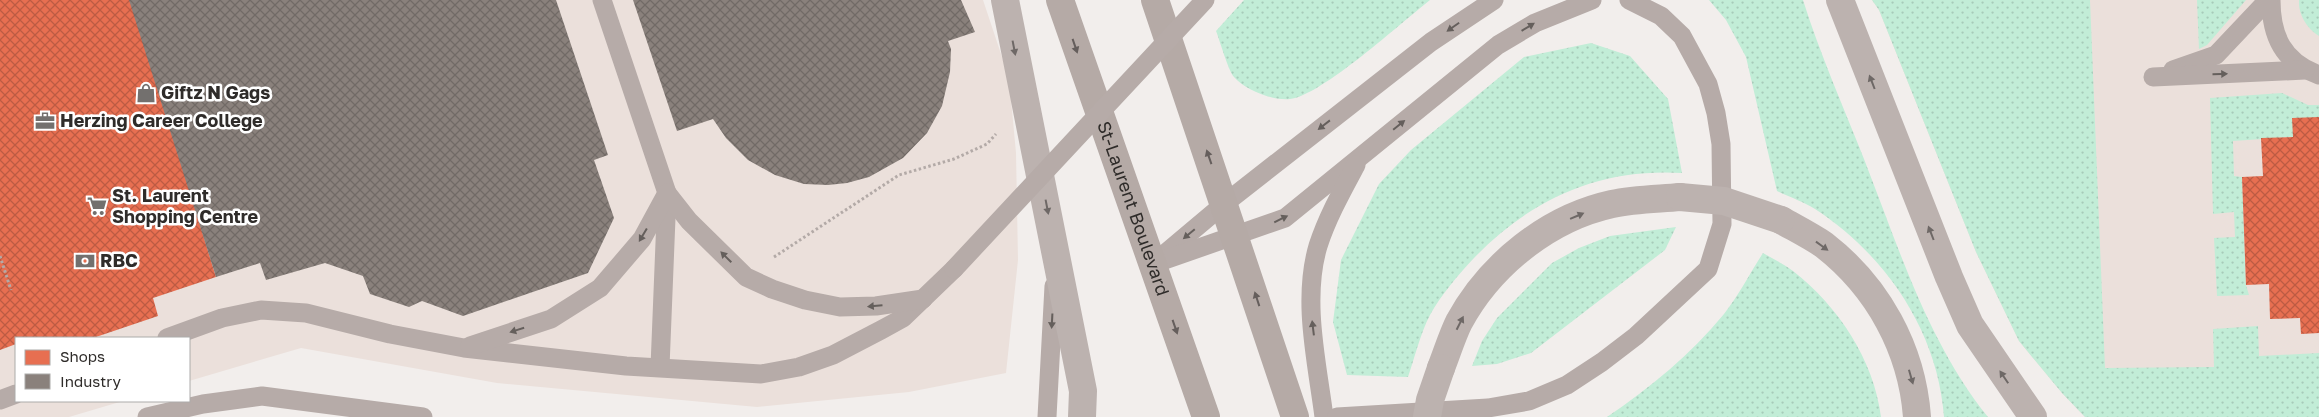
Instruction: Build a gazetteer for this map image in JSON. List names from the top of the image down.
{
  "streets": {
    "main road": ["St-Laurent Boulevard"]
  },
  "places": {
    "shop": ["Giftz N Gags"],
    "office": ["Herzing Career College"],
    "supermarket": ["St. Laurent Shopping Centre"],
    "bank": ["RBC"]
  },
  "legend": ["Shops", "Industry"]
}
